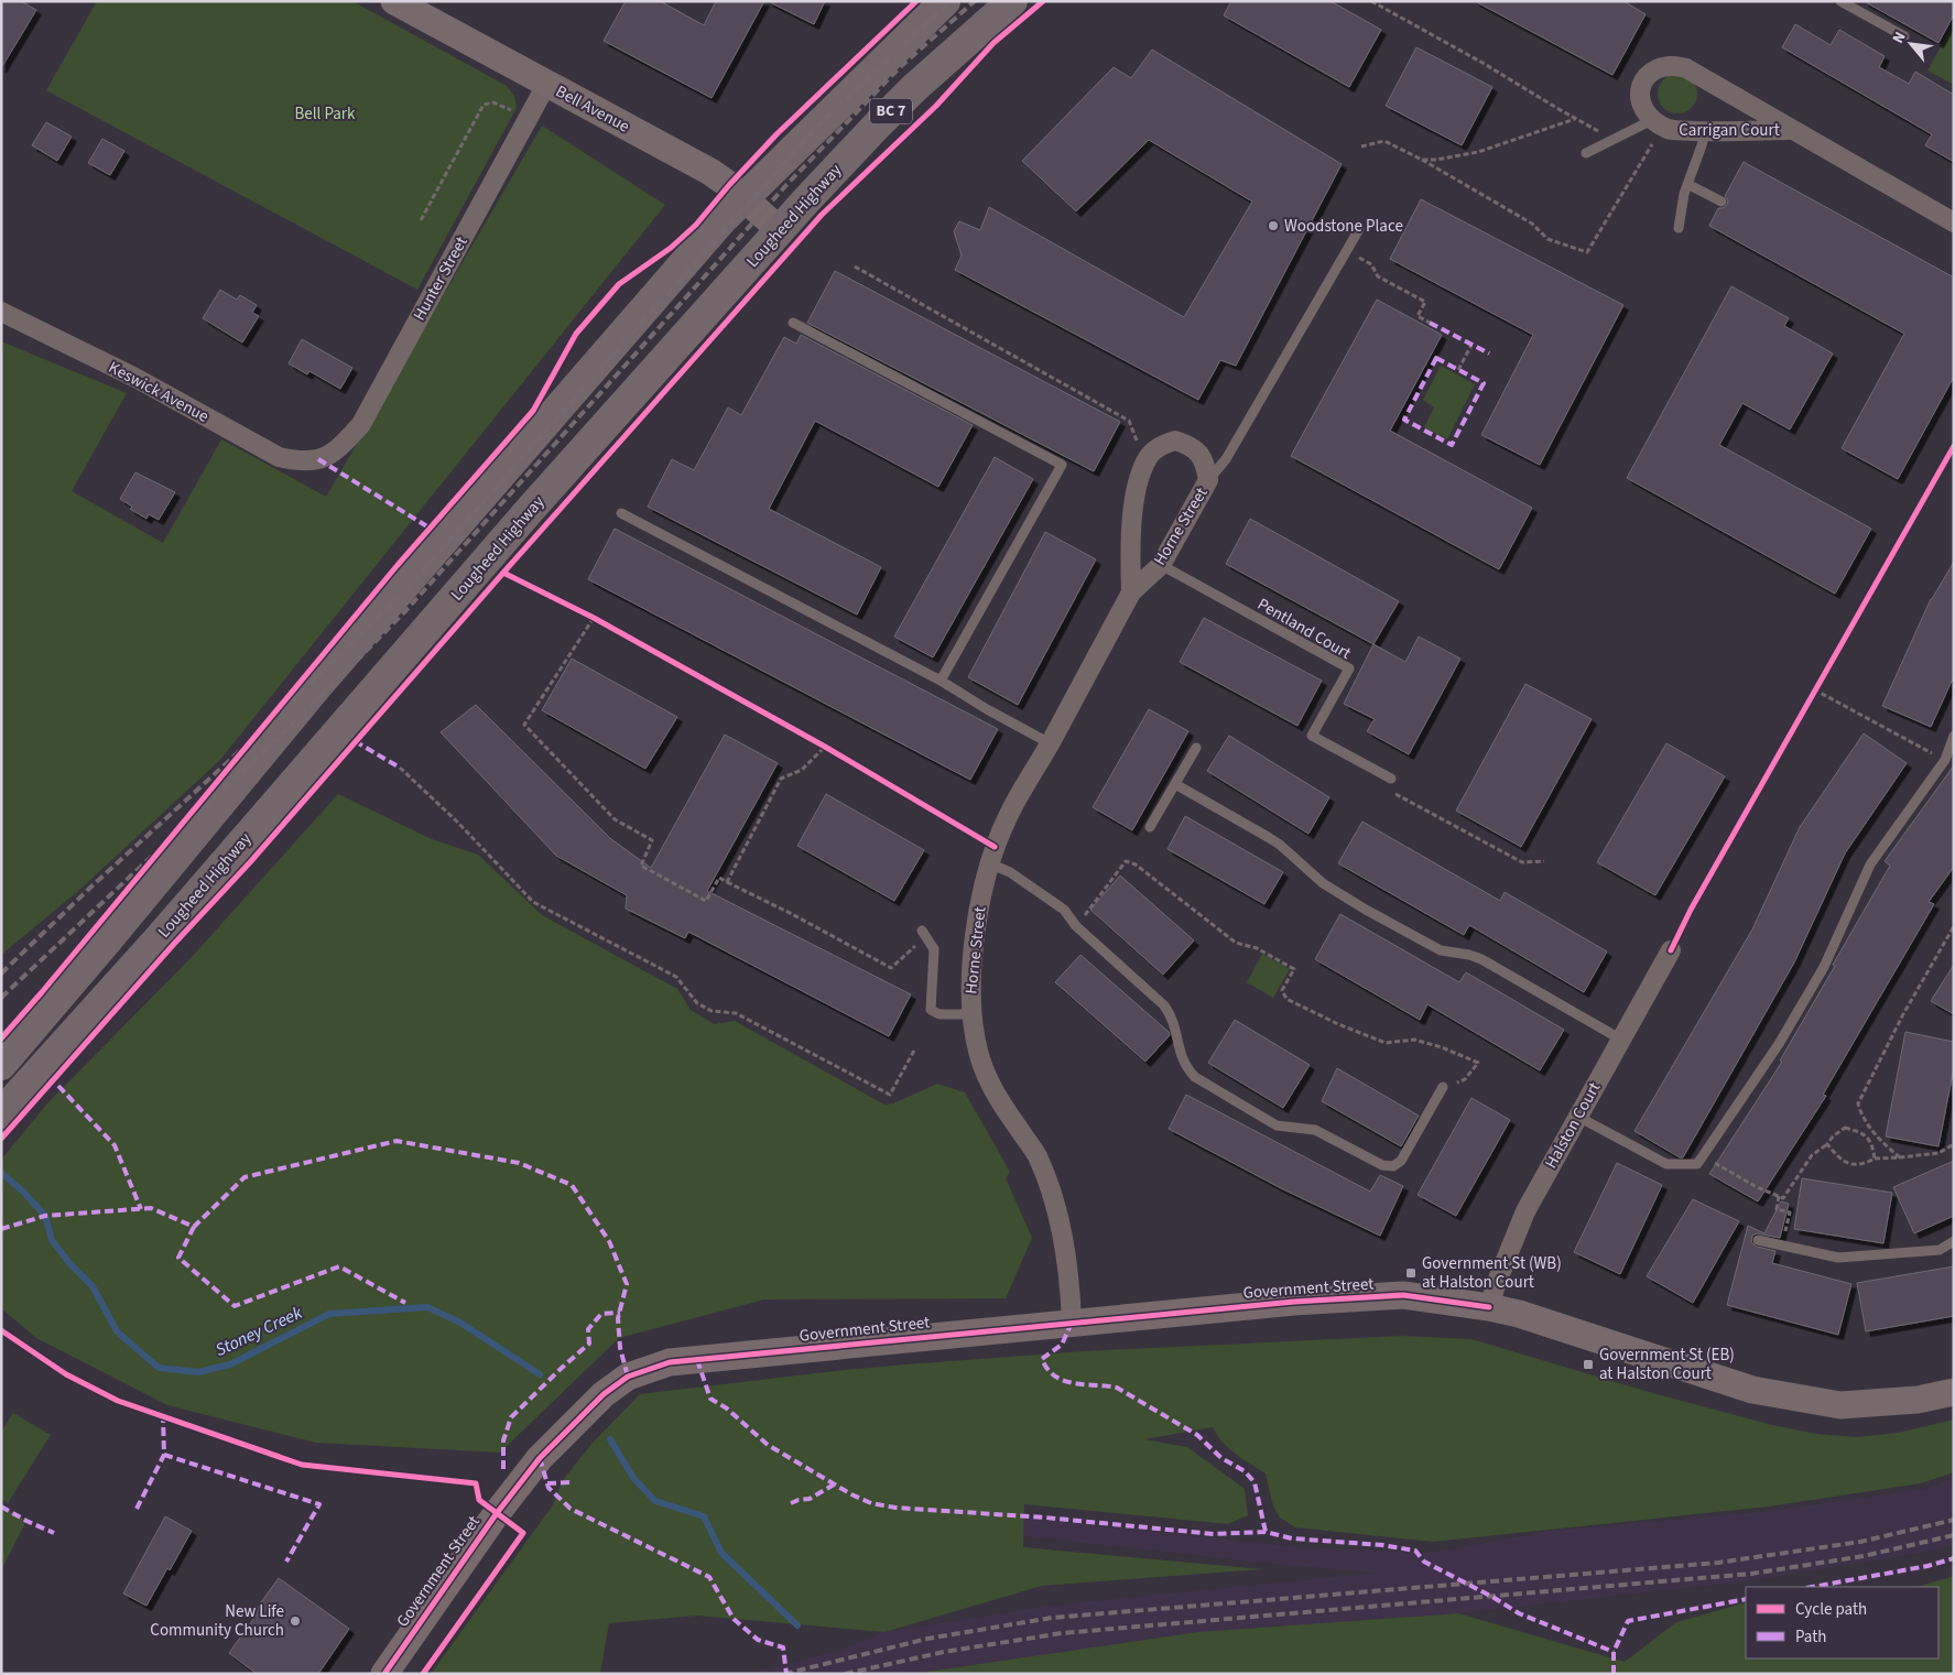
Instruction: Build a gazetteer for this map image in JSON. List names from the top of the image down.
{
  "streets": {
    "main road": ["BC 7", "Lougheed Highway"],
    "street": [
      "Bell Avenue",
      "Carrigan Court",
      "Hunter Street",
      "Keswick Avenue",
      "Horne Street",
      "Halston Court",
      "Government Street"
    ],
    "lane": ["Pentland Court"]
  },
  "crossings": [
    ["Bell Avenue", "BC 7"],
    ["Bell Avenue", "Lougheed Highway"],
    ["Bell Avenue", "Hunter Street"],
    ["Hunter Street", "Keswick Avenue"],
    ["Horne Street", "Pentland Court"],
    ["Horne Street", "Government Street"],
    ["Halston Court", "Government Street"]
  ],
  "water": ["Stoney Creek"],
  "parks": ["Bell Park"],
  "places": {
    "other": ["Woodstone Place", "New Life Community Church"],
    "transit": ["Government St (WB) at Halston Court", "Government St (EB) at Halston Court"]
  },
  "legend": ["Cycle path", "Path"],
  "north": "top left"
}
